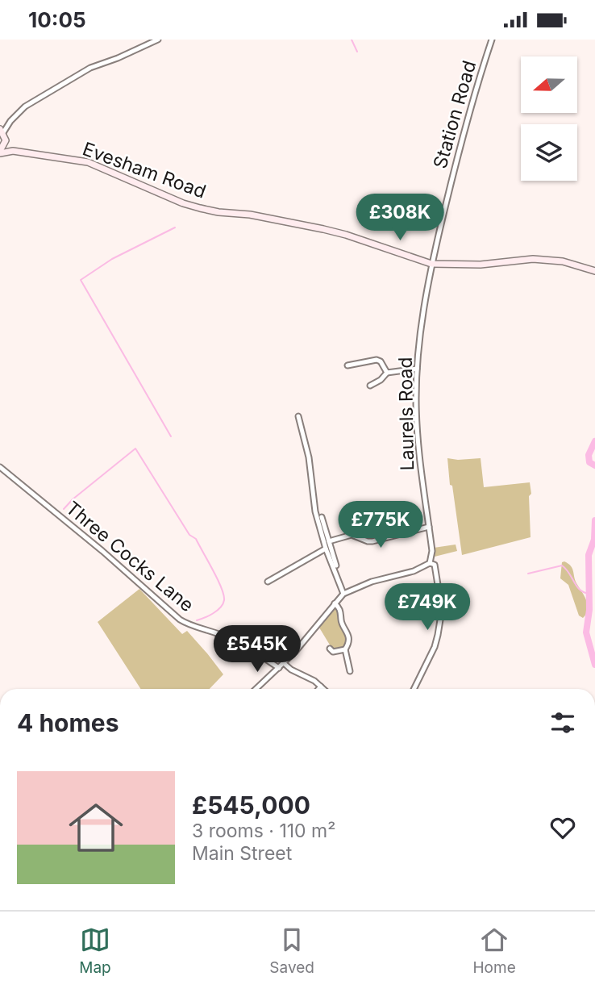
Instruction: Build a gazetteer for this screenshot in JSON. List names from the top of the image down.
{
  "streets": {
    "main road": ["Evesham Road"],
    "street": ["Station Road", "Laurels Road", "Three Cocks Lane"]
  },
  "crossings": [
    ["Station Road", "Evesham Road"],
    ["Station Road", "Laurels Road"],
    ["Evesham Road", "Laurels Road"]
  ],
  "north": "left",
  "page": {
    "status": "10:05",
    "price": [
      "£308K",
      "£775K",
      "£749K",
      "£545K"
    ],
    "heading": "4 homes",
    "list": [
      {
        "name": "£545,000",
        "note": "3 rooms · 110 m² · Main Street"
      }
    ],
    "tabs": ["Map", "Saved", "Home"]
  }
}
